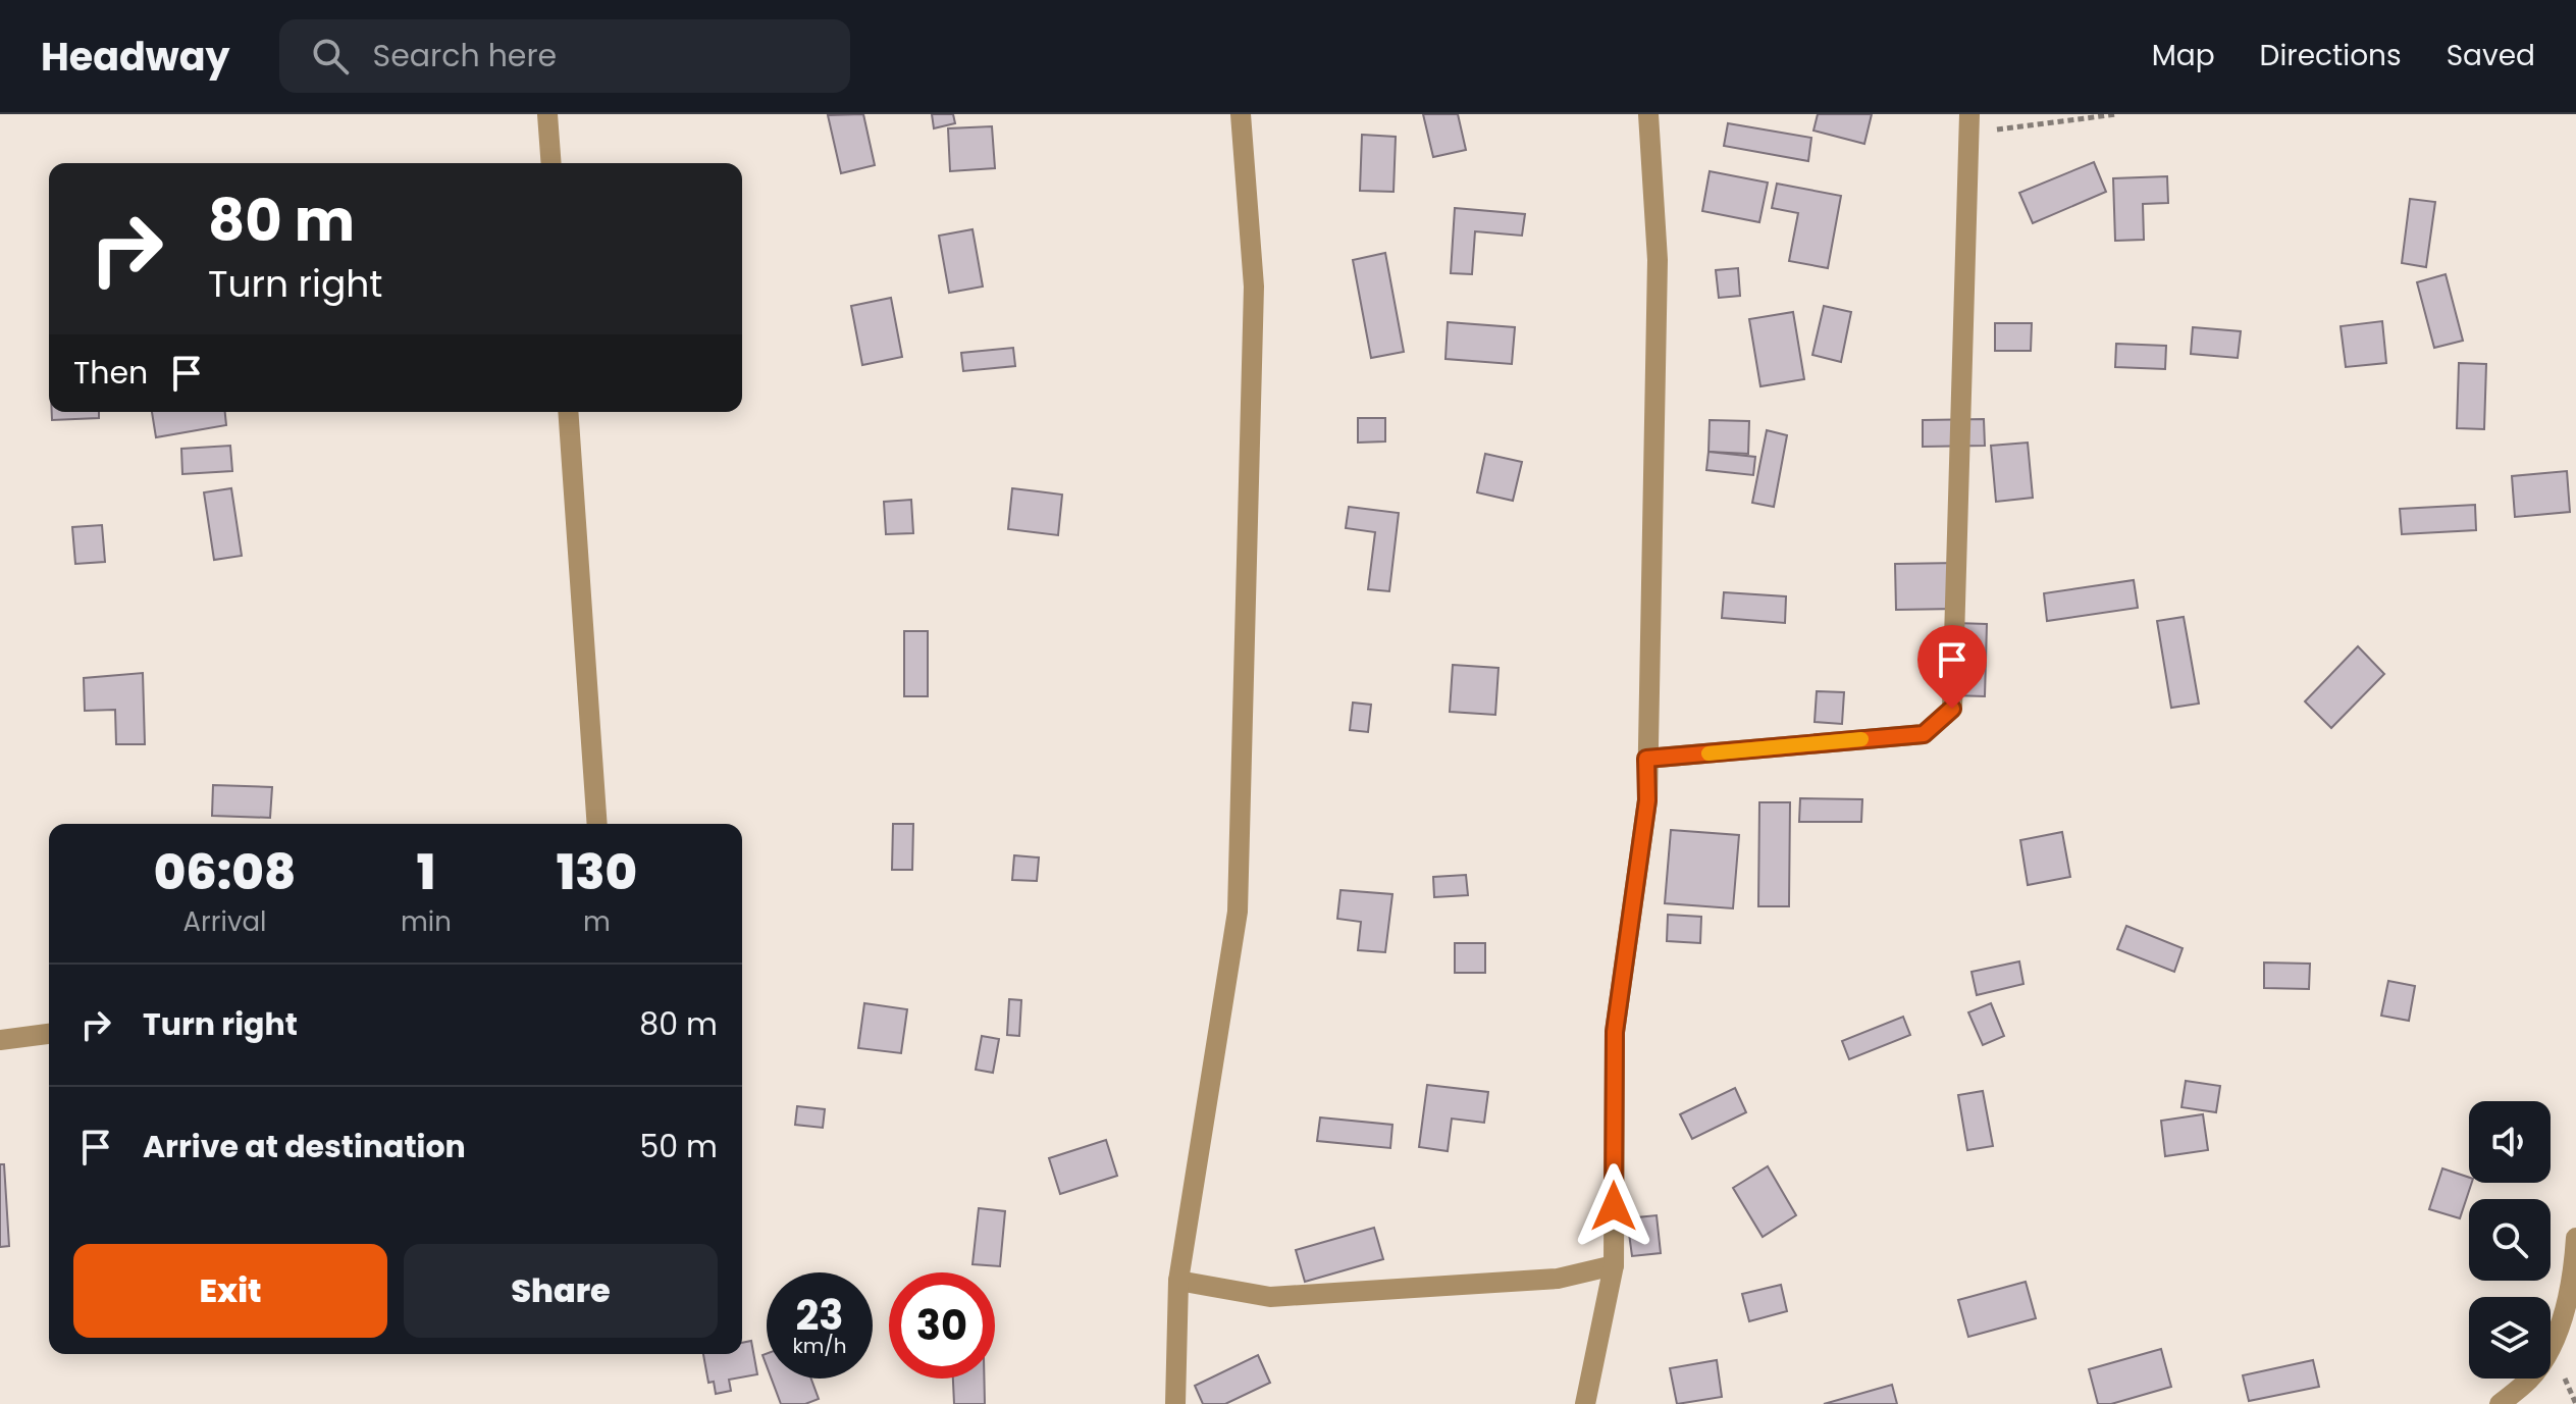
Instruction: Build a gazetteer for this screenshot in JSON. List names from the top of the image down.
{
  "page": {
    "header": "Headway",
    "search": "Search here",
    "nav": ["Map", "Directions", "Saved"],
    "turn": ["80 m", "Turn right"],
    "then": "Then",
    "eta": [
      "06:08",
      "Arrival",
      "1",
      "min",
      "130",
      "m"
    ],
    "list": [
      {
        "name": "Turn right",
        "value": "80 m"
      },
      {
        "name": "Arrive at destination",
        "value": "50 m"
      }
    ],
    "buttons": ["Exit", "Share"],
    "speed": "23 km/h",
    "limit": "30"
  }
}
